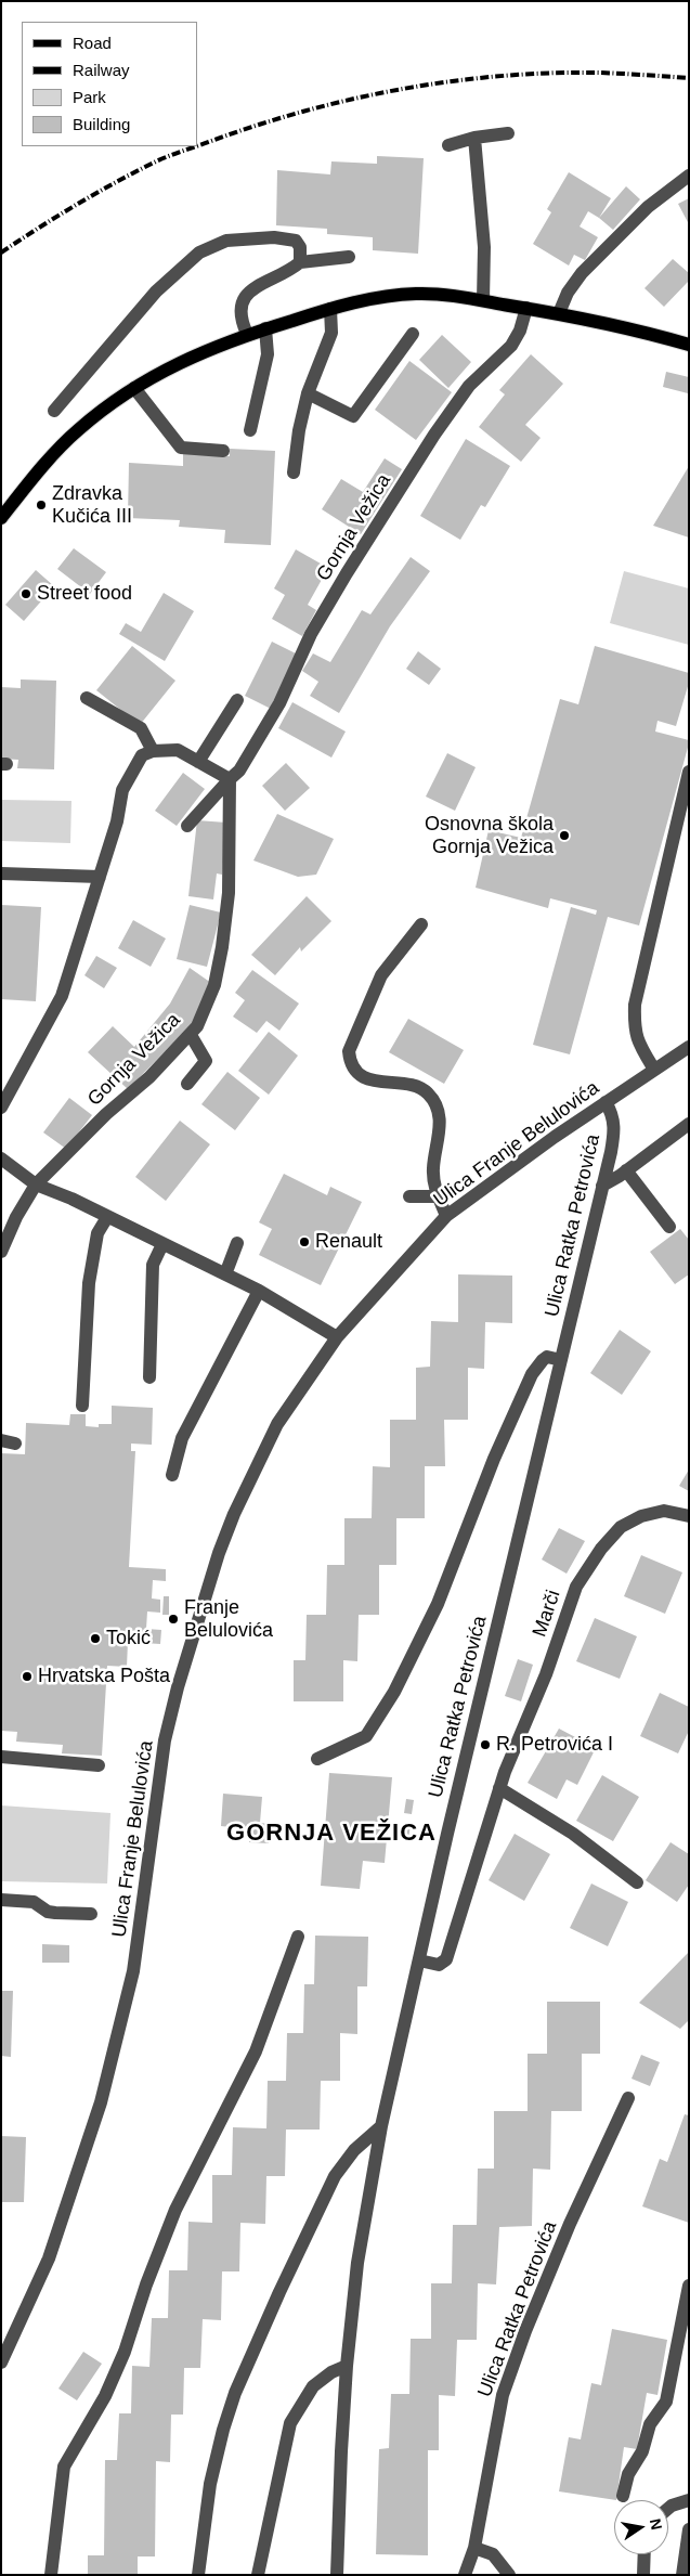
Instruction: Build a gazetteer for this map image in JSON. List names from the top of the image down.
{
  "streets": {
    "street": [
      "Gornja Vežica",
      "Ulica Franje Belulovića",
      "Ulica Ratka Petrovića",
      "Marči"
    ]
  },
  "crossings": [
    ["Ulica Franje Belulovića", "Ulica Ratka Petrovića"],
    ["Ulica Ratka Petrovića", "Marči"]
  ],
  "districts": ["GORNJA VEŽICA"],
  "places": [
    "Zdravka Kučića III",
    "Street food",
    "Osnovna škola Gornja Vežica",
    "Renault",
    "Franje Belulovića",
    "Tokić",
    "Hrvatska Pošta",
    "R. Petrovića I"
  ],
  "legend": [
    "Road",
    "Railway",
    "Park",
    "Building"
  ],
  "north": "right"
}
